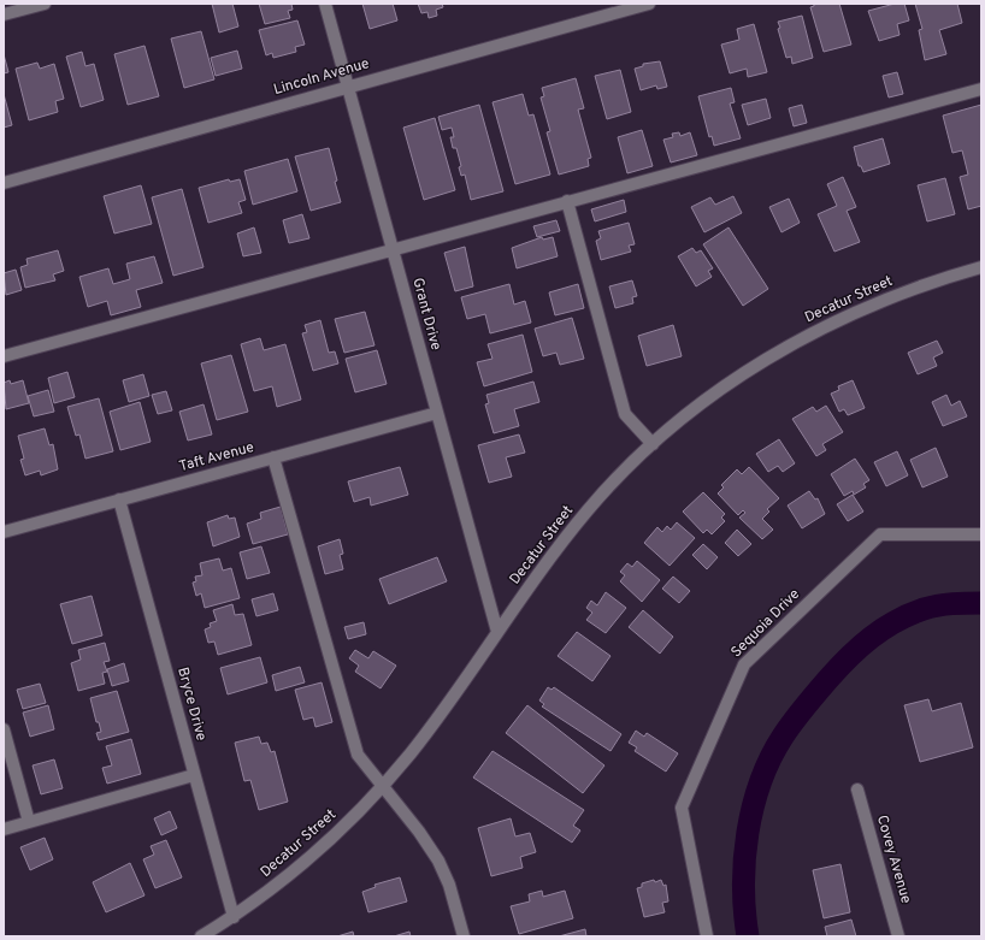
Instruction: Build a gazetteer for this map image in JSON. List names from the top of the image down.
{
  "streets": {
    "street": [
      "Lincoln Avenue",
      "Decatur Street",
      "Grant Drive",
      "Taft Avenue",
      "Sequoia Drive",
      "Bryce Drive",
      "Covey Avenue"
    ]
  },
  "crossings": [
    ["Lincoln Avenue", "Grant Drive"],
    ["Decatur Street", "Grant Drive"],
    ["Decatur Street", "Bryce Drive"],
    ["Grant Drive", "Taft Avenue"],
    ["Taft Avenue", "Bryce Drive"]
  ]
}
